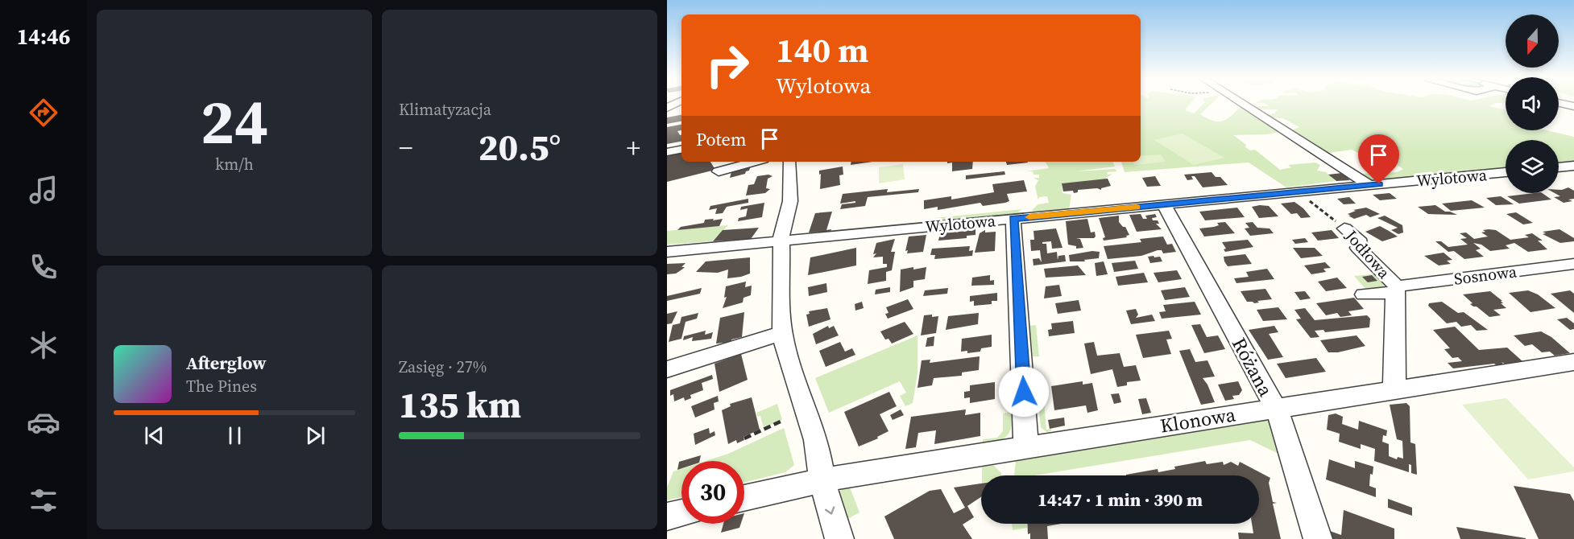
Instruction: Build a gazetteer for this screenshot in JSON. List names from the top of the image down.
{
  "streets": {
    "street": [
      "Wylotowa",
      "Jodłowa",
      "Sosnowa",
      "Różana",
      "Klonowa"
    ]
  },
  "crossings": [
    ["Wylotowa", "Różana"],
    ["Jodłowa", "Sosnowa"],
    ["Jodłowa", "Klonowa"],
    ["Różana", "Klonowa"]
  ],
  "north": "bottom",
  "page": {
    "tabs": "14:46",
    "tile": [
      ["24", "km/h"],
      "Klimatyzacja",
      ["Zasięg · 27%", "135 km"]
    ],
    "turn": ["140 m", "Wylotowa"],
    "then": "Potem",
    "heat": ["−", "20.5°", "+"],
    "song": ["Afterglow", "The Pines"],
    "limit": "30",
    "trip": "14:47 · 1 min · 390 m"
  }
}
